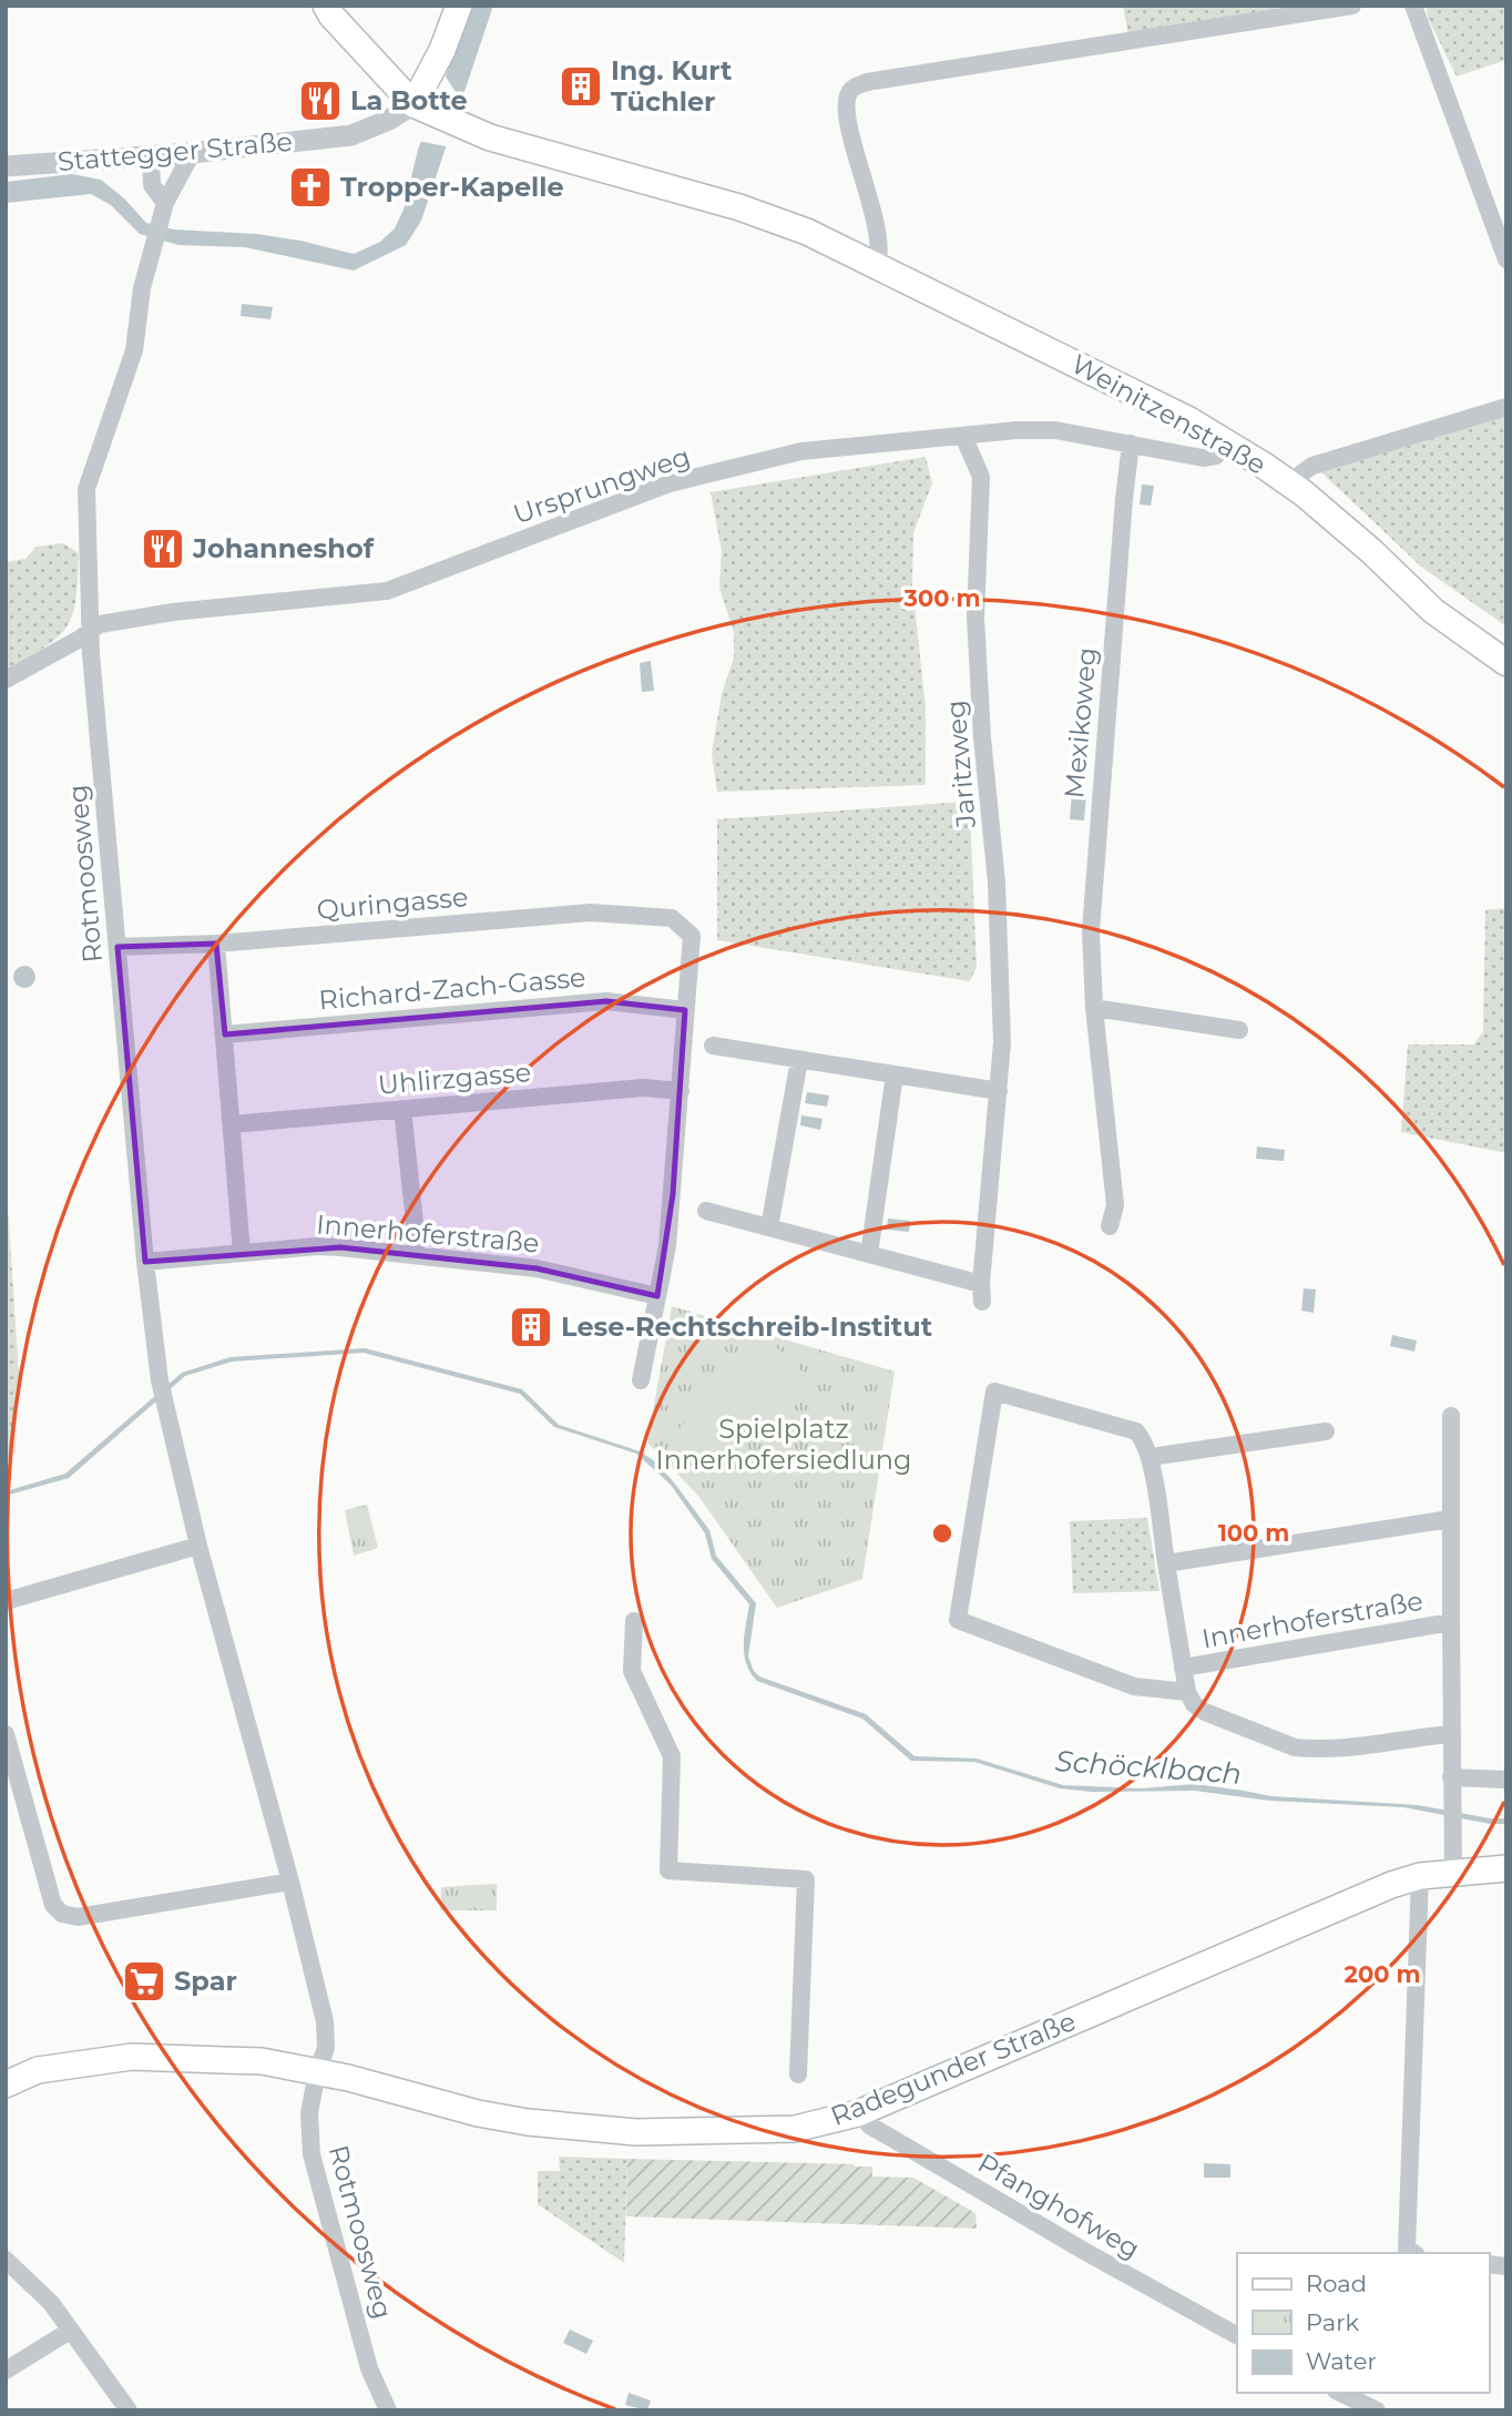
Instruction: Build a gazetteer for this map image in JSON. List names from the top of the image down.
{
  "streets": {
    "main road": ["Weinitzenstraße", "Radegunder Straße"],
    "street": [
      "Stattegger Straße",
      "Ursprungweg",
      "Mexikoweg",
      "Jaritzweg",
      "Rotmoosweg",
      "Quringasse",
      "Richard-Zach-Gasse",
      "Uhlirzgasse",
      "Innerhoferstraße",
      "Pfanghofweg"
    ]
  },
  "crossings": [
    ["Stattegger Straße", "Weinitzenstraße"],
    ["Stattegger Straße", "Rotmoosweg"],
    ["Weinitzenstraße", "Ursprungweg"],
    ["Ursprungweg", "Mexikoweg"],
    ["Ursprungweg", "Jaritzweg"],
    ["Ursprungweg", "Rotmoosweg"],
    ["Rotmoosweg", "Quringasse"],
    ["Rotmoosweg", "Innerhoferstraße"],
    ["Rotmoosweg", "Radegunder Straße"],
    ["Quringasse", "Richard-Zach-Gasse"],
    ["Innerhoferstraße", "Radegunder Straße"],
    ["Radegunder Straße", "Pfanghofweg"]
  ],
  "water": ["Schöcklbach"],
  "parks": ["Spielplatz Innerhofersiedlung"],
  "places": {
    "building": ["Ing. Kurt Tüchler", "Lese-Rechtschreib-Institut"],
    "restaurant": ["La Botte", "Johanneshof"],
    "church": ["Tropper-Kapelle"],
    "supermarket": ["Spar"]
  },
  "legend": ["Road", "Park", "Water"],
  "rings": ["300 m", "100 m", "200 m"]
}
